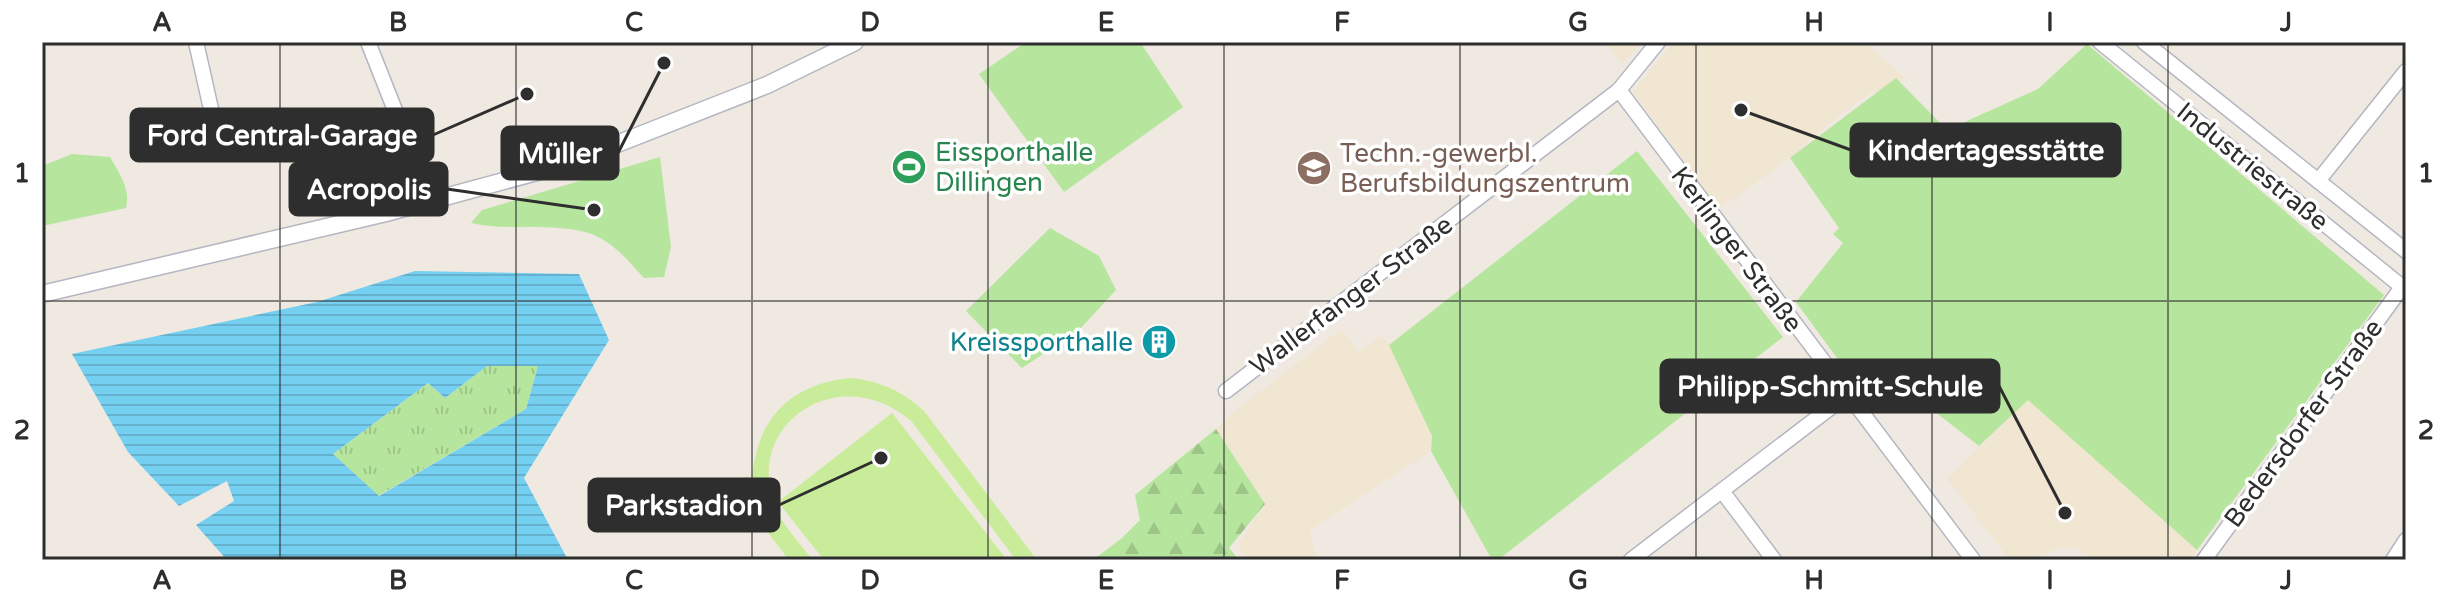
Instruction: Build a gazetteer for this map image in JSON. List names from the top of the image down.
{
  "streets": {
    "street": [
      "Industriestraße",
      "Kerlinger Straße",
      "Wallerfanger Straße",
      "Bedersdorfer Straße"
    ]
  },
  "crossings": [
    ["Industriestraße", "Bedersdorfer Straße"],
    ["Kerlinger Straße", "Wallerfanger Straße"]
  ],
  "places": {
    "other": [
      "Müller",
      "Ford Central-Garage",
      "Kindertagesstätte",
      "Acropolis",
      "Parkstadion",
      "Philipp-Schmitt-Schule"
    ],
    "sports": ["Eissporthalle Dillingen"],
    "school or university": ["Techn.-gewerbl. Berufsbildungszentrum"],
    "building": ["Kreissporthalle"]
  },
  "grid": {
    "columns": [
      "A",
      "B",
      "C",
      "D",
      "E",
      "F",
      "G",
      "H",
      "I",
      "J"
    ],
    "rows": ["1", "2"]
  }
}
